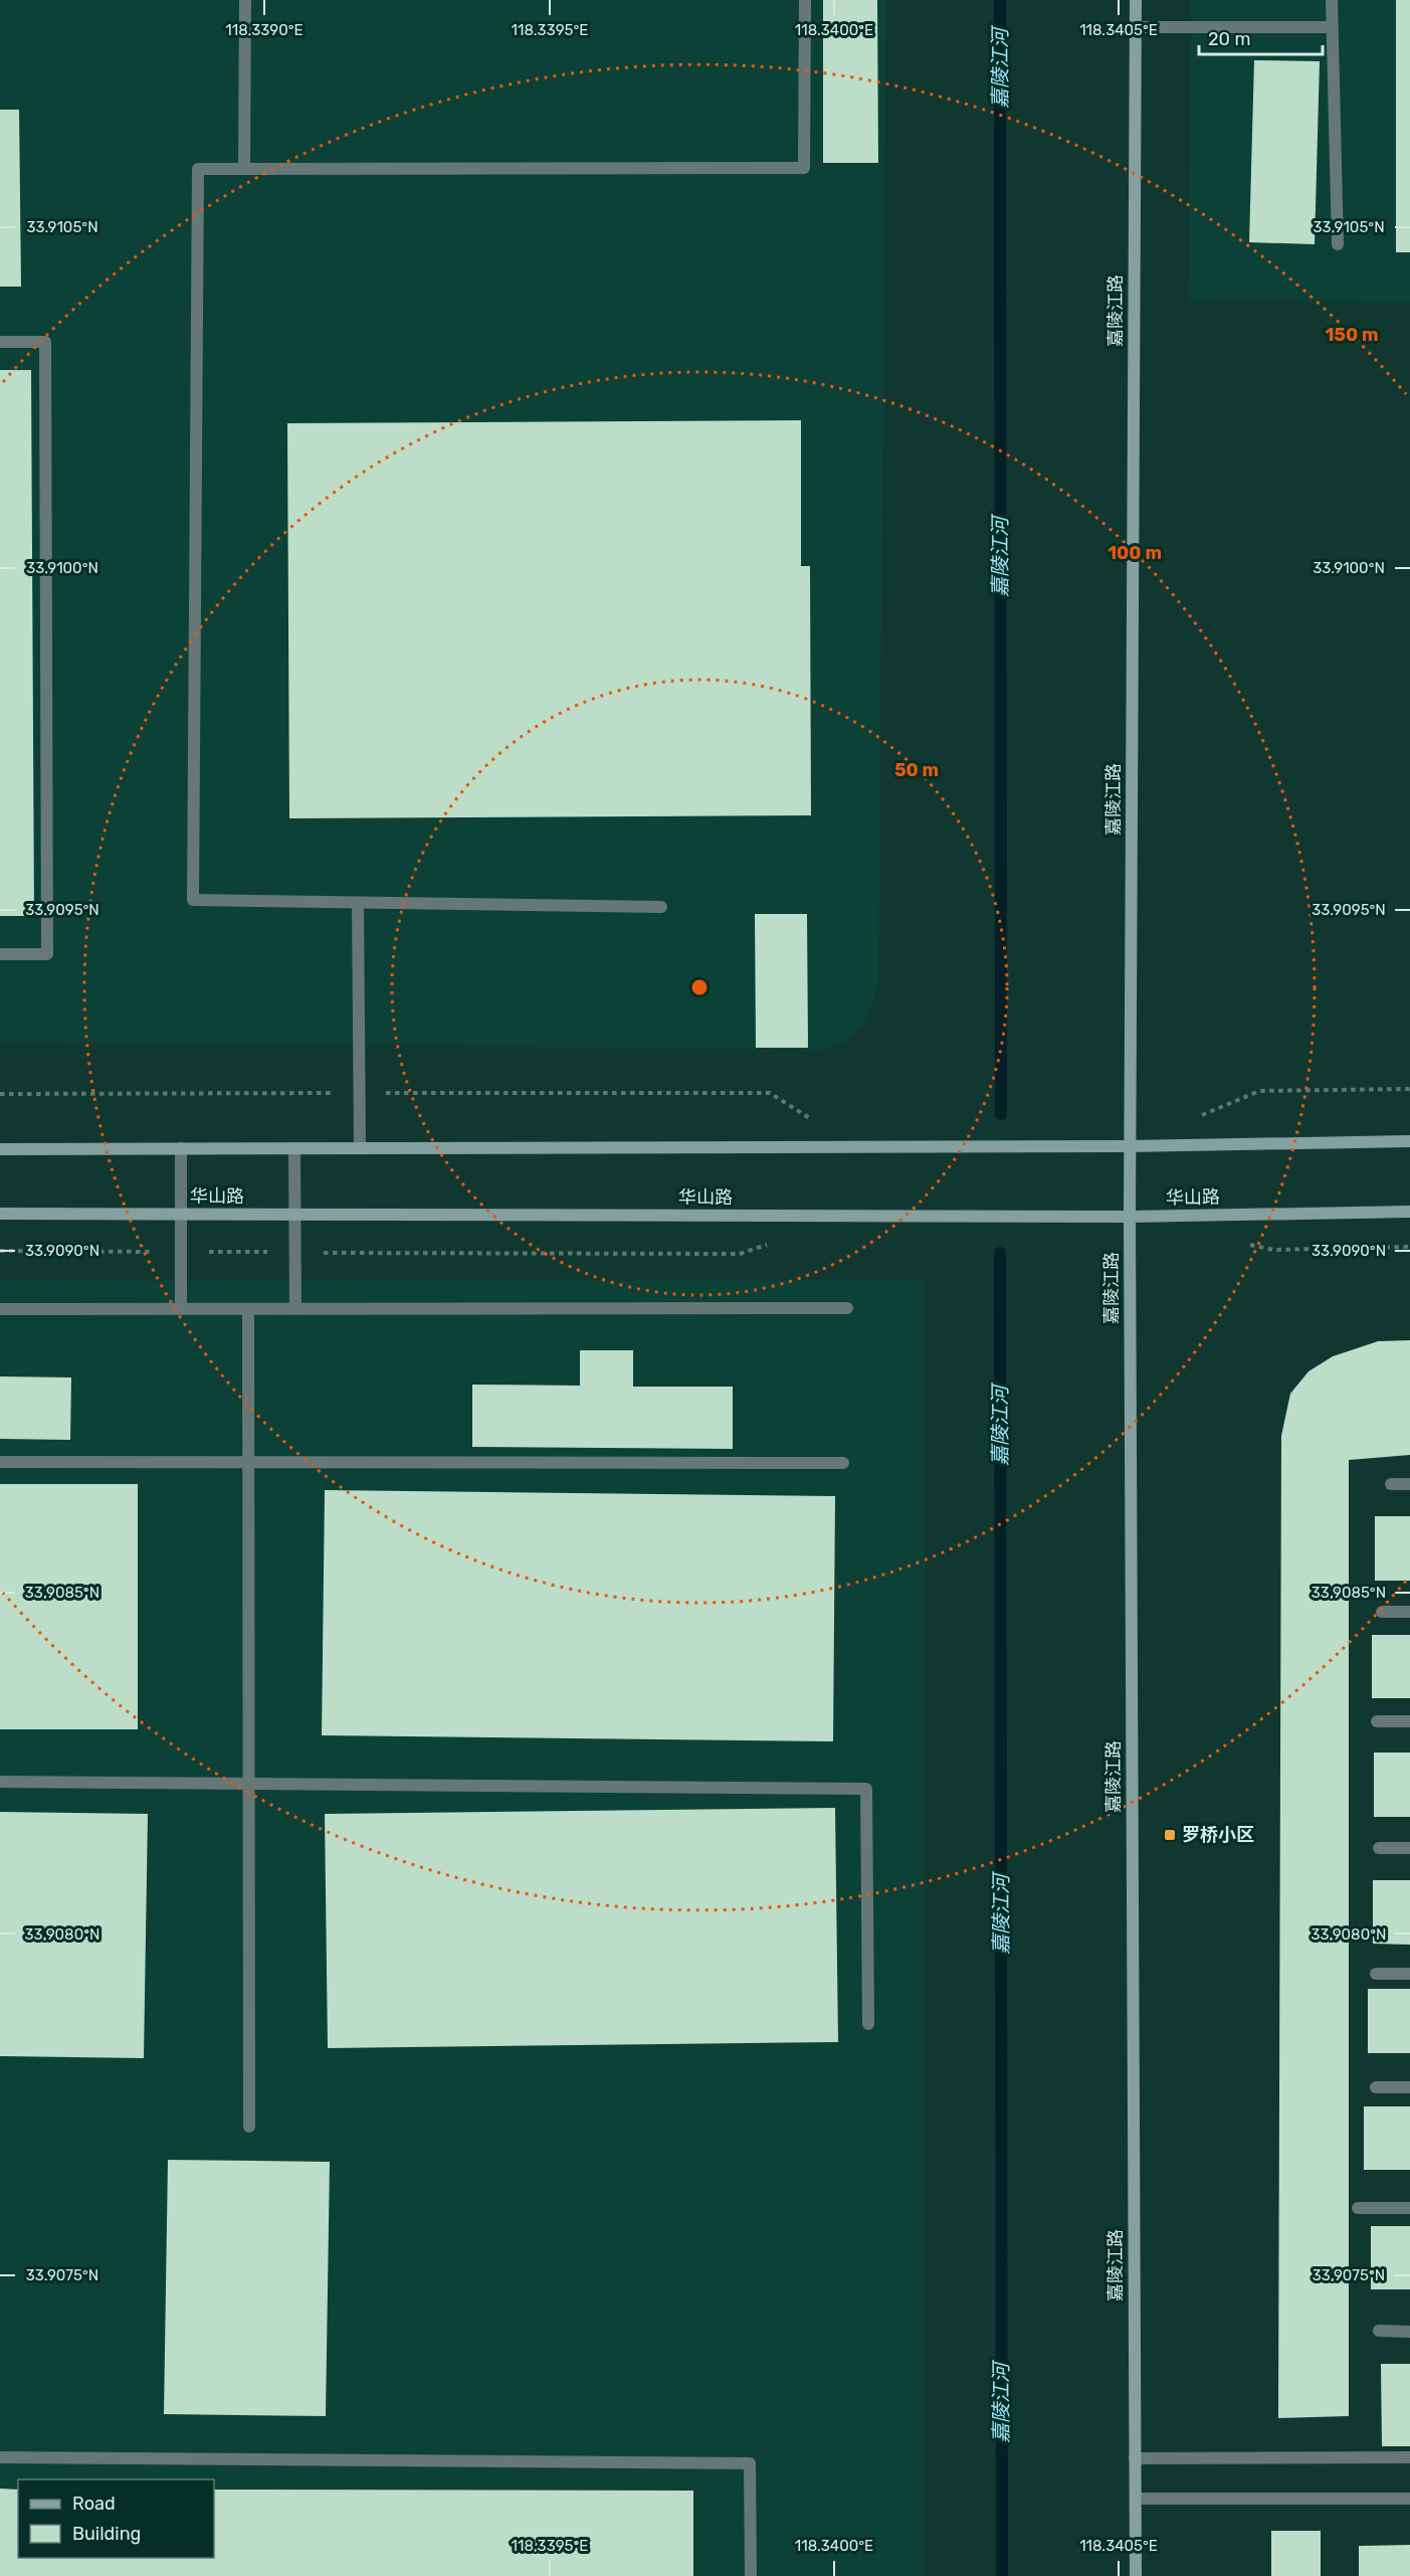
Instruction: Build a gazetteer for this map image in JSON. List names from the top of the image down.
{
  "streets": {
    "street": ["嘉陵江路", "华山路"]
  },
  "crossings": [
    ["嘉陵江路", "华山路"]
  ],
  "water": ["嘉陵江河"],
  "places": {
    "transit": ["罗桥小区"]
  },
  "legend": ["Road", "Building"],
  "scale_bar": "20 m",
  "coordinates": [
    "118.3390°E",
    "118.3395°E",
    "118.3400°E",
    "118.3405°E",
    "33.9105°N",
    "33.9100°N",
    "33.9095°N",
    "33.9090°N",
    "33.9085°N",
    "33.9080°N",
    "33.9075°N"
  ],
  "rings": ["150 m", "100 m", "50 m"]
}
